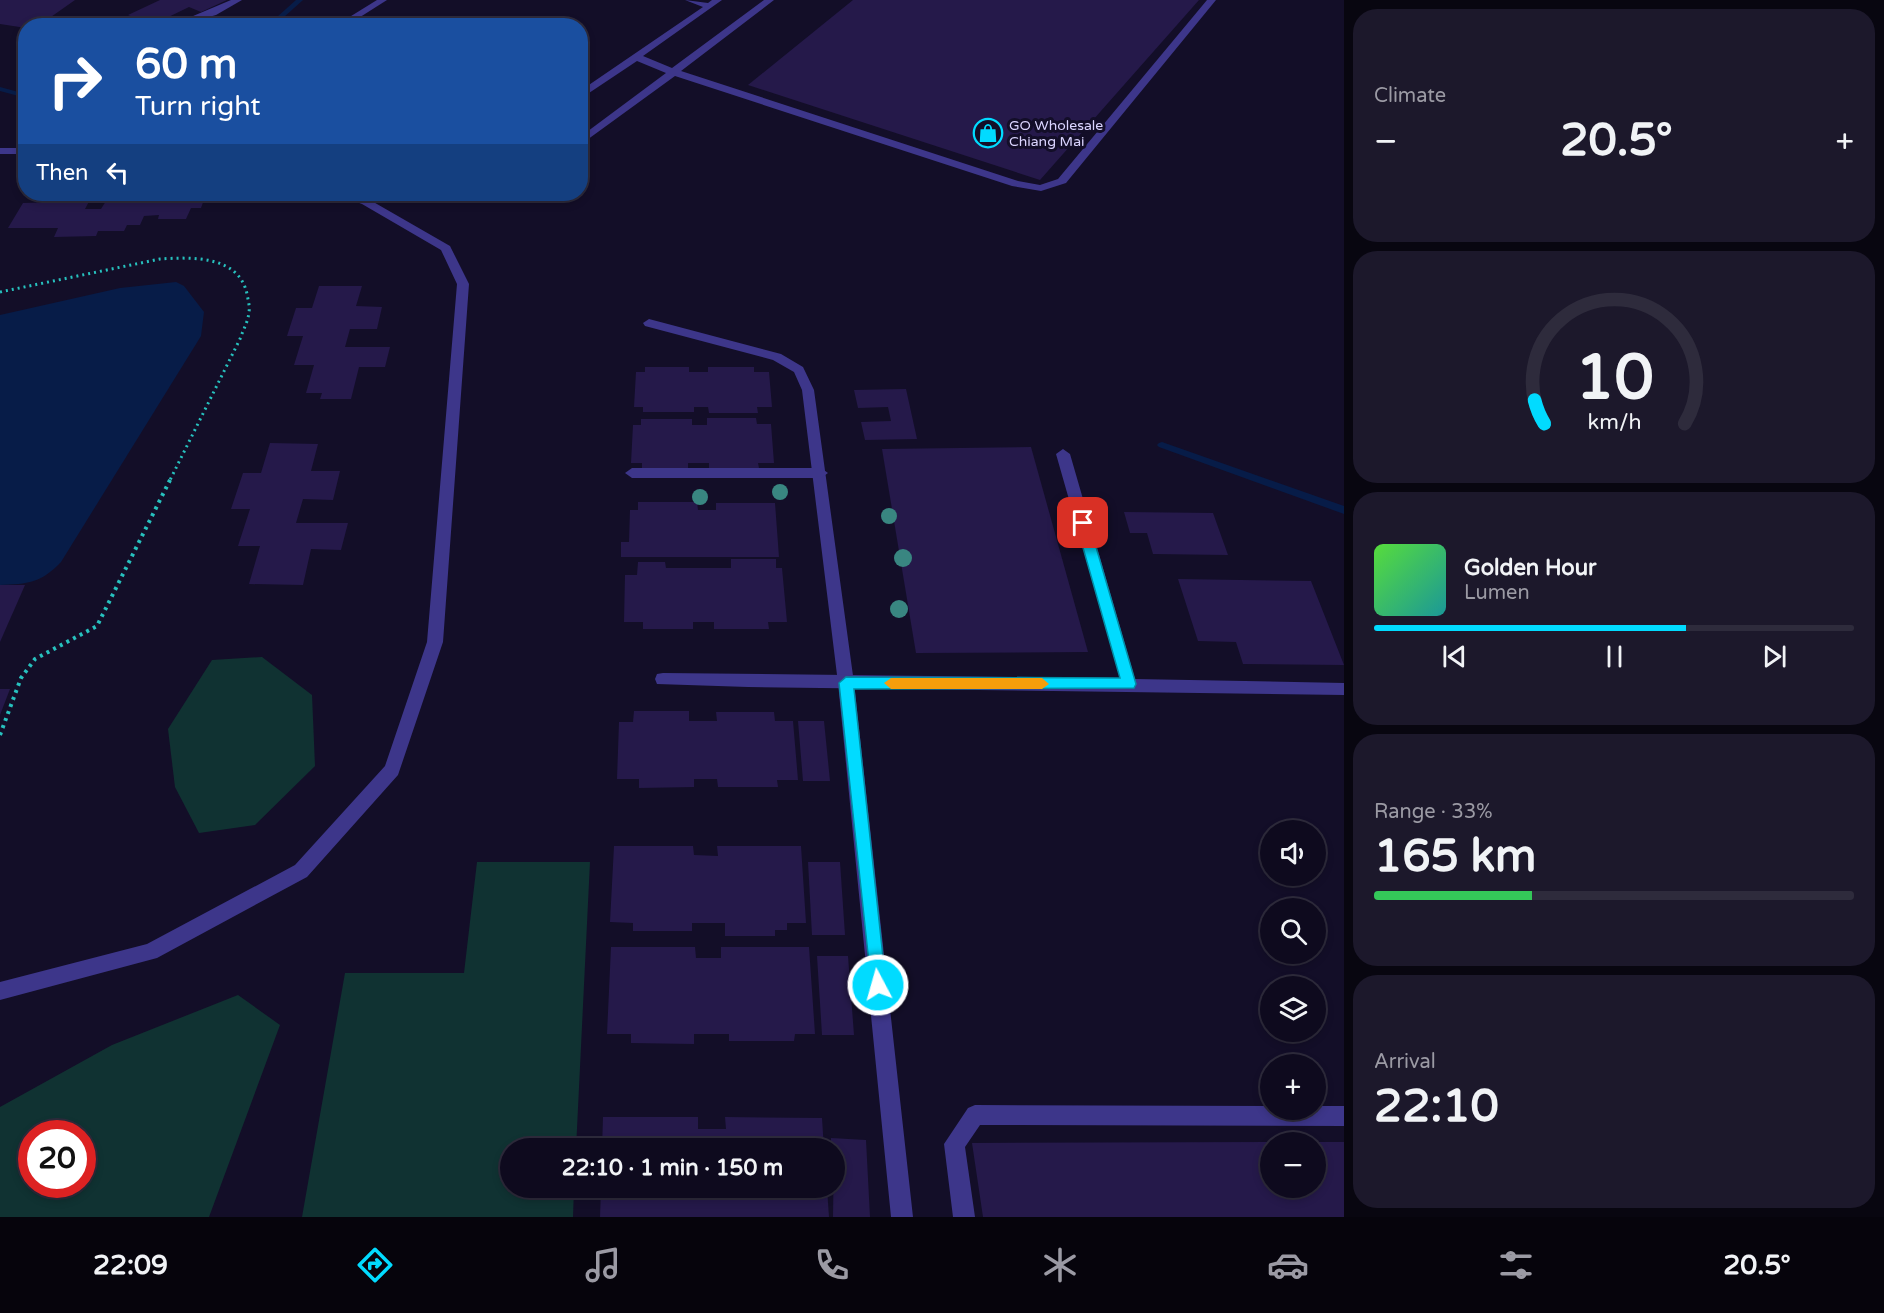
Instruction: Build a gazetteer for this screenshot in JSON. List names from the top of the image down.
{
  "places": {
    "shop": ["GO Wholesale Chiang Mai"]
  },
  "page": {
    "tile": [
      "Climate",
      ["Range · 33%", "165 km"],
      ["Arrival", "22:10"]
    ],
    "turn": ["60 m", "Turn right"],
    "heat": ["−", "20.5°", "+"],
    "then": "Then",
    "song": ["Golden Hour", "Lumen"],
    "map_buttons": ["+", "−"],
    "limit": "20",
    "trip": "22:10 · 1 min · 150 m",
    "tabs": ["22:09", "20.5°"],
    "gauge": ["10", "km/h"]
  }
}
